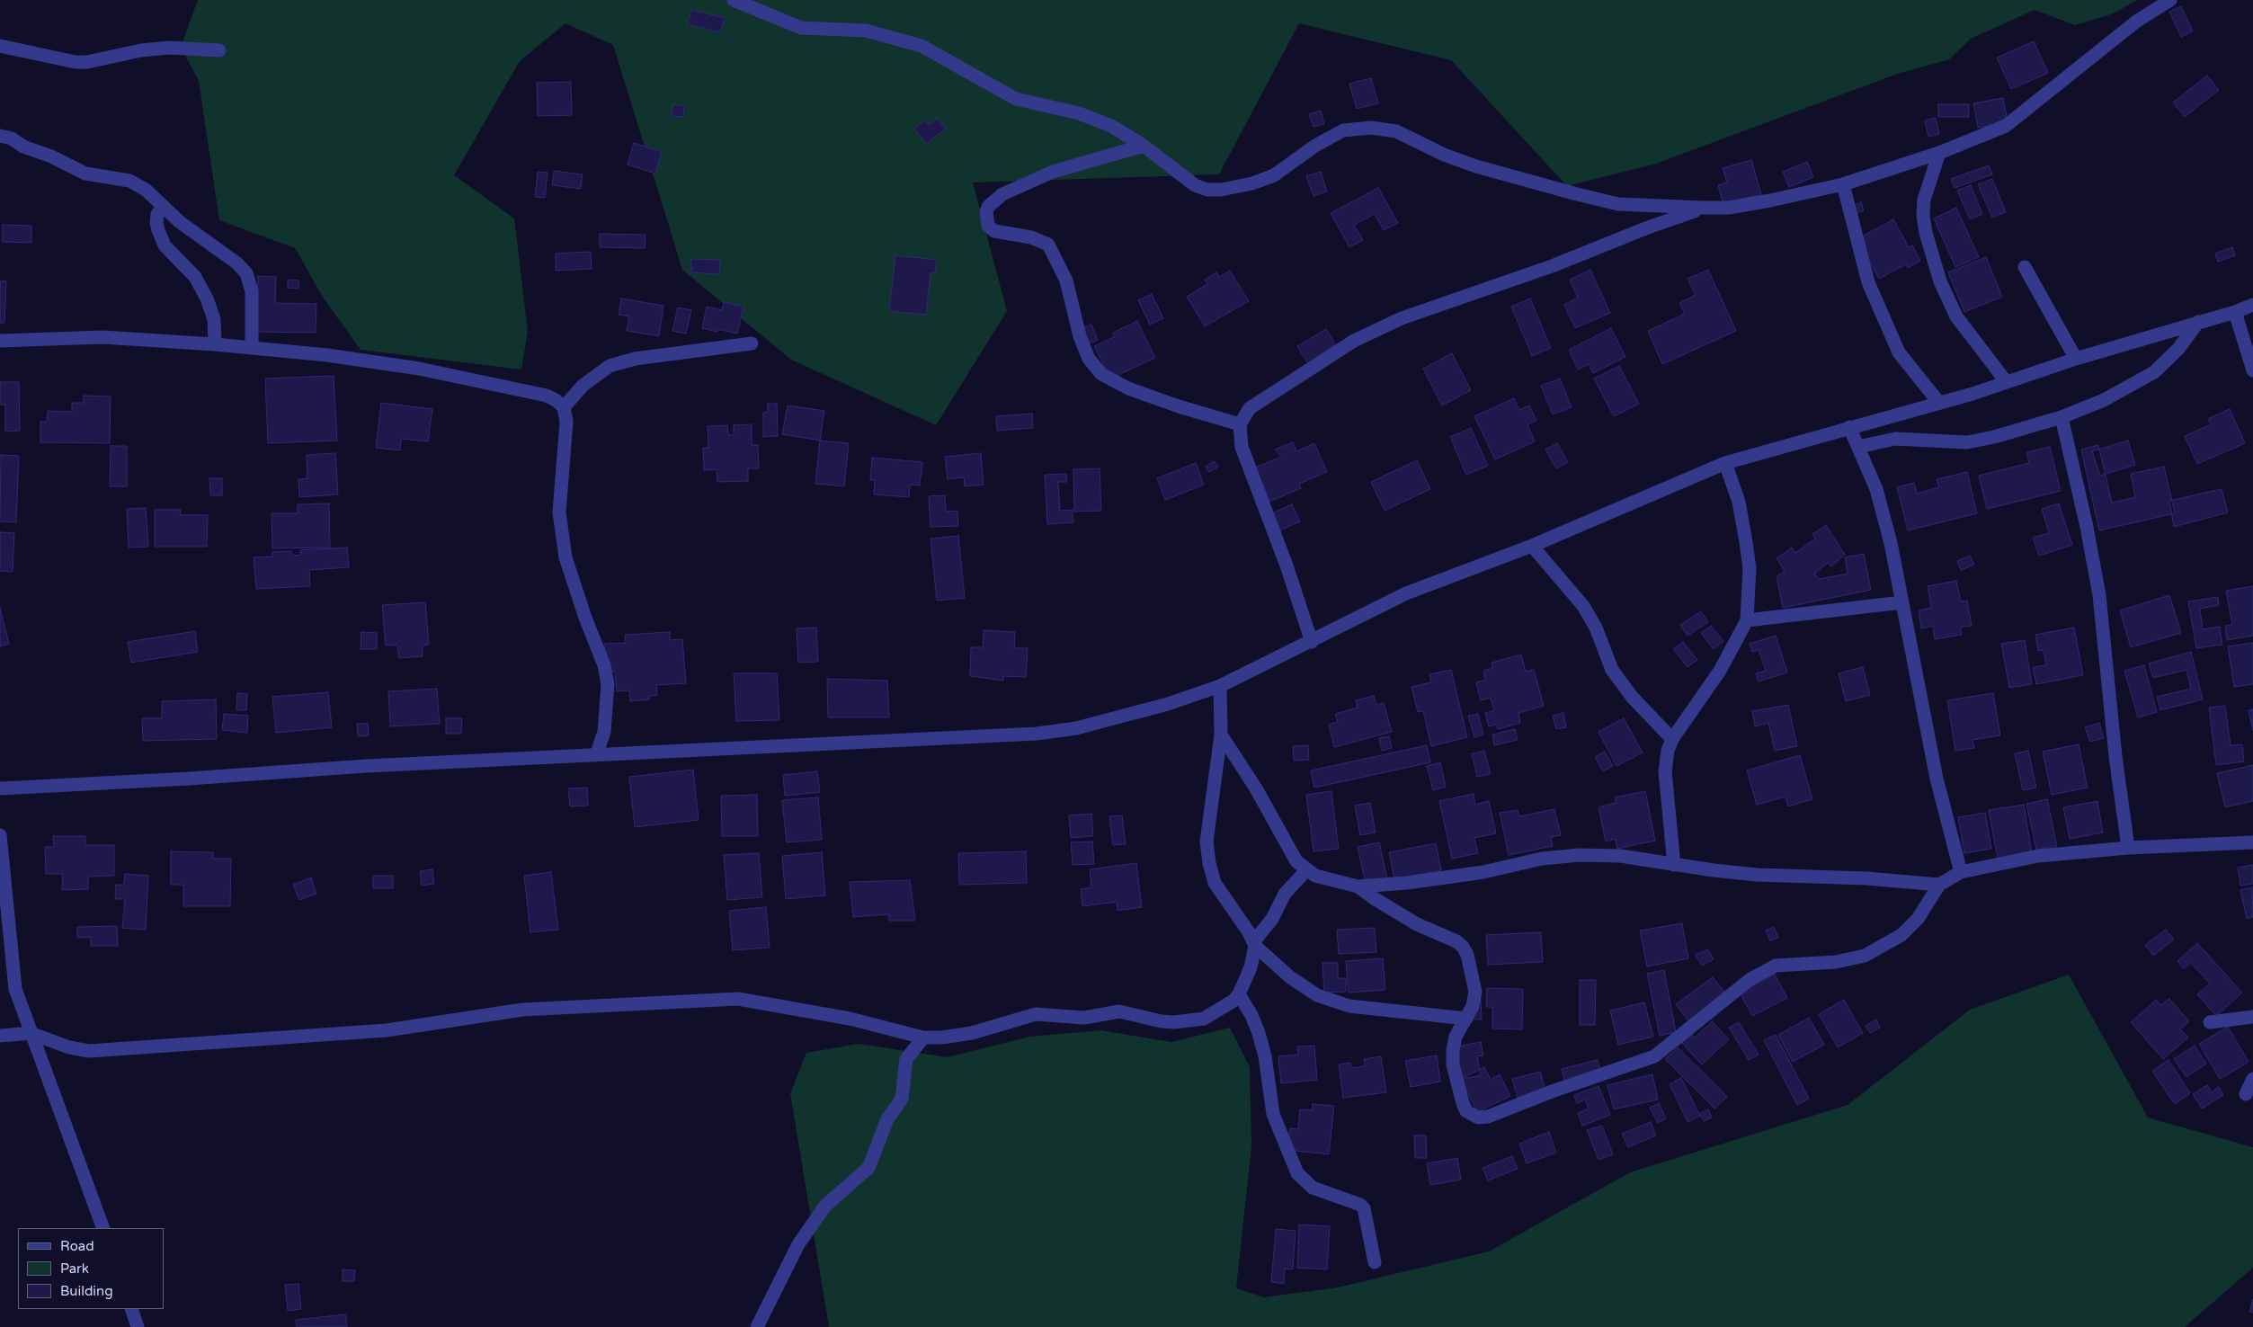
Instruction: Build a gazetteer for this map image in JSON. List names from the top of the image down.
{
  "legend": ["Road", "Park", "Building"]
}
